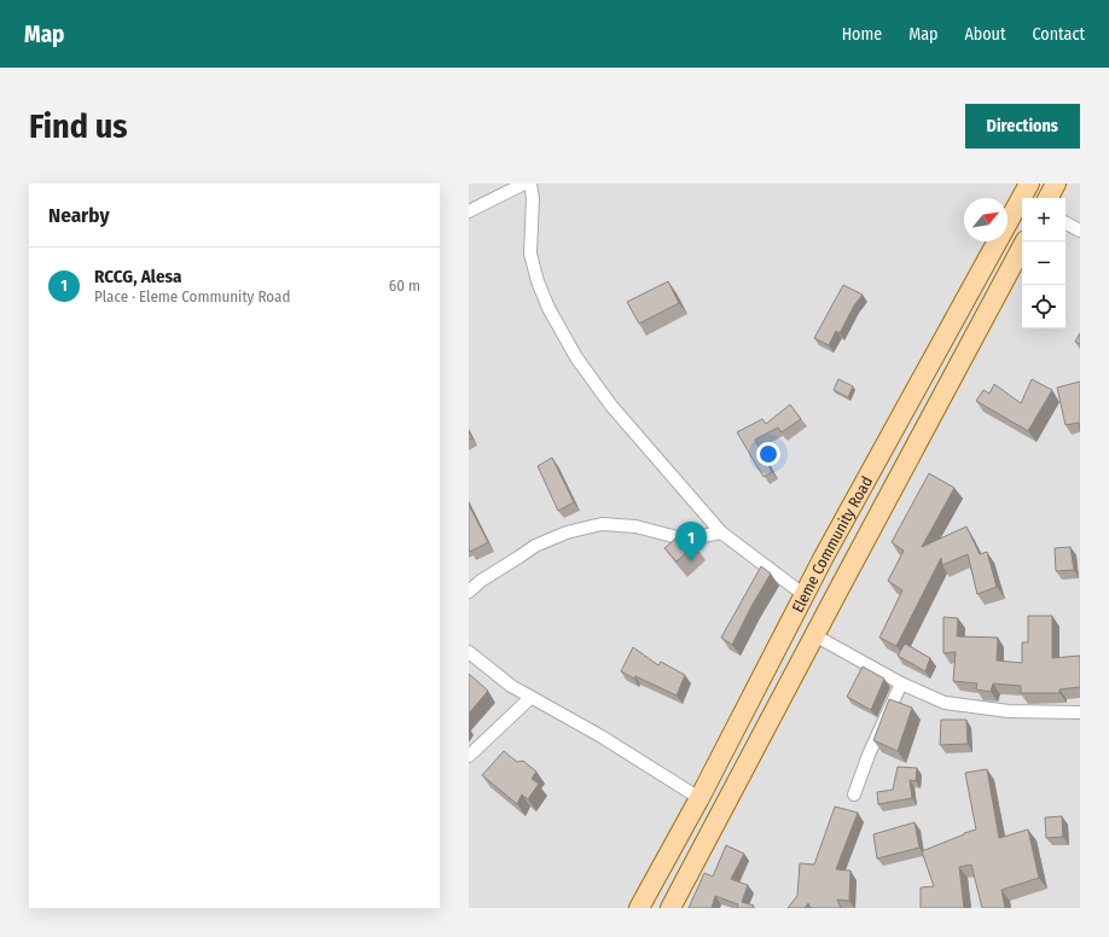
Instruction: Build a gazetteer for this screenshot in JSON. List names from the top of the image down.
{
  "streets": {
    "main road": ["Eleme Community Road"]
  },
  "north": "top right",
  "page": {
    "header": "Map",
    "nav": [
      "Home",
      "Map",
      "About",
      "Contact"
    ],
    "buttons": "Directions",
    "title": "Find us",
    "heading": "Nearby",
    "map_buttons": ["+", "−"],
    "list": [
      {
        "mark": "1",
        "name": "RCCG, Alesa",
        "note": "Place · Eleme Community Road",
        "value": "60 m"
      }
    ],
    "pins": "1"
  }
}
